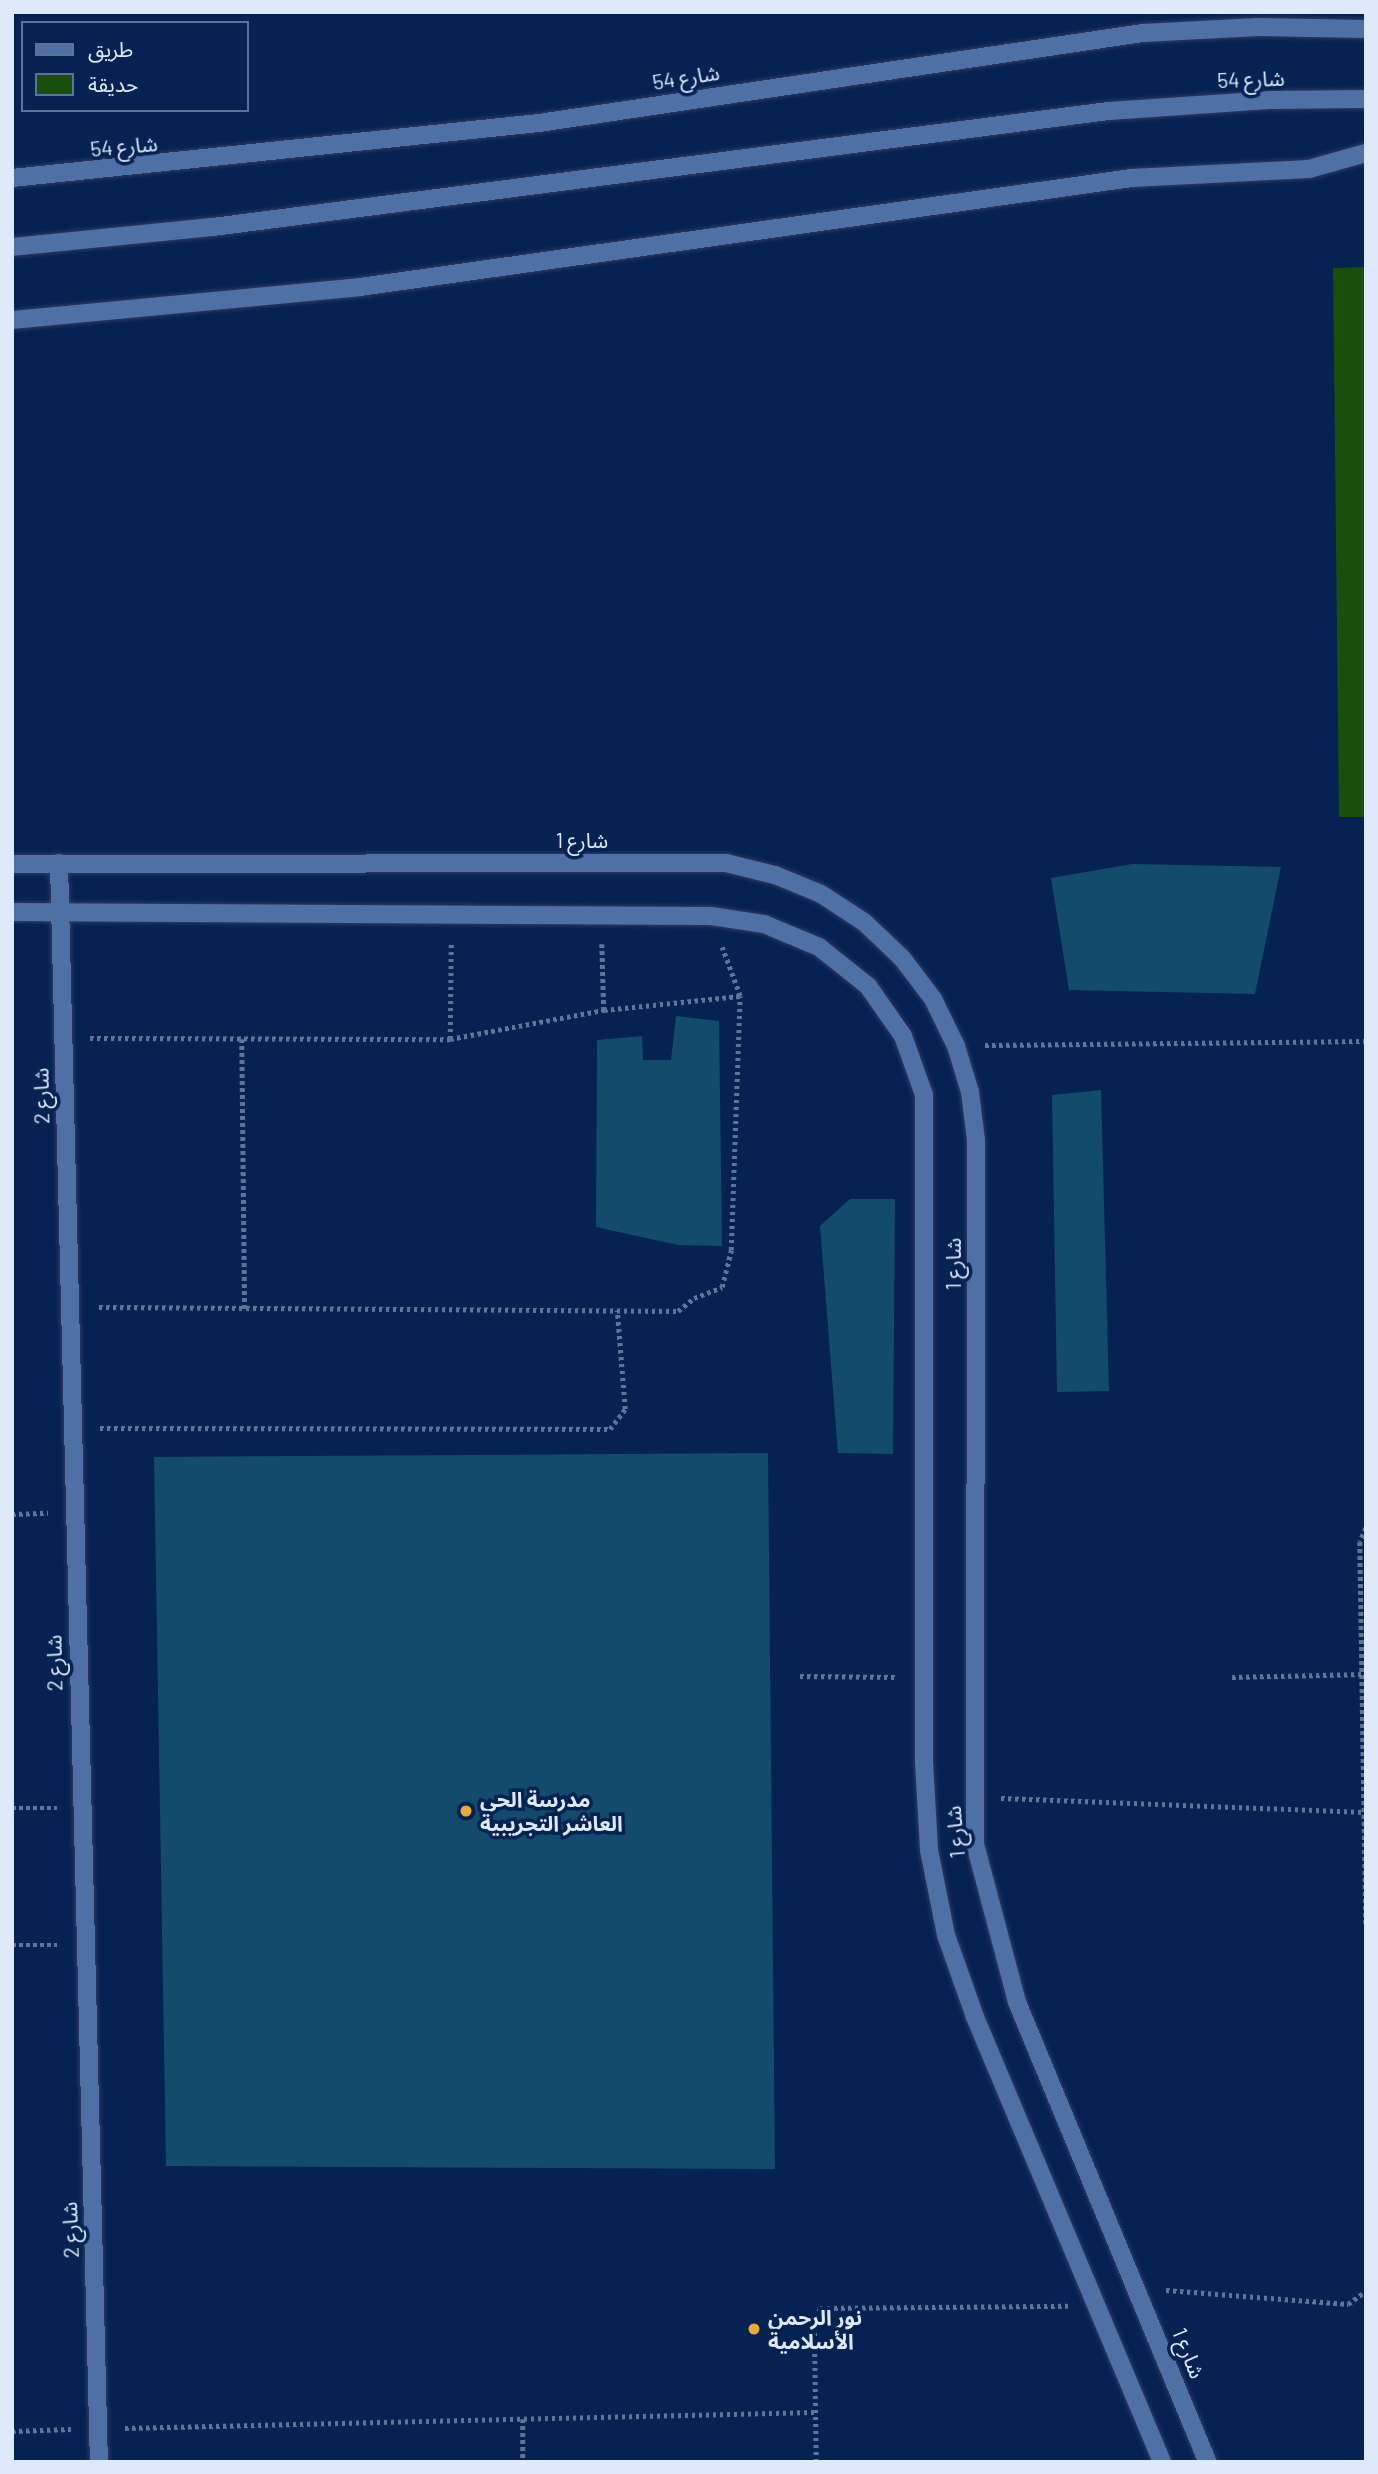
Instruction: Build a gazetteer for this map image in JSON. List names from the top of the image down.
{
  "streets": {
    "street": ["شارع 54", "شارع 1", "شارع 2"]
  },
  "crossings": [
    ["شارع 1", "شارع 2"]
  ],
  "places": ["مدرسة الحى العاشر التجريبية", "نور الرحمن الأسلامية"],
  "legend": ["طريق", "حديقة"]
}
